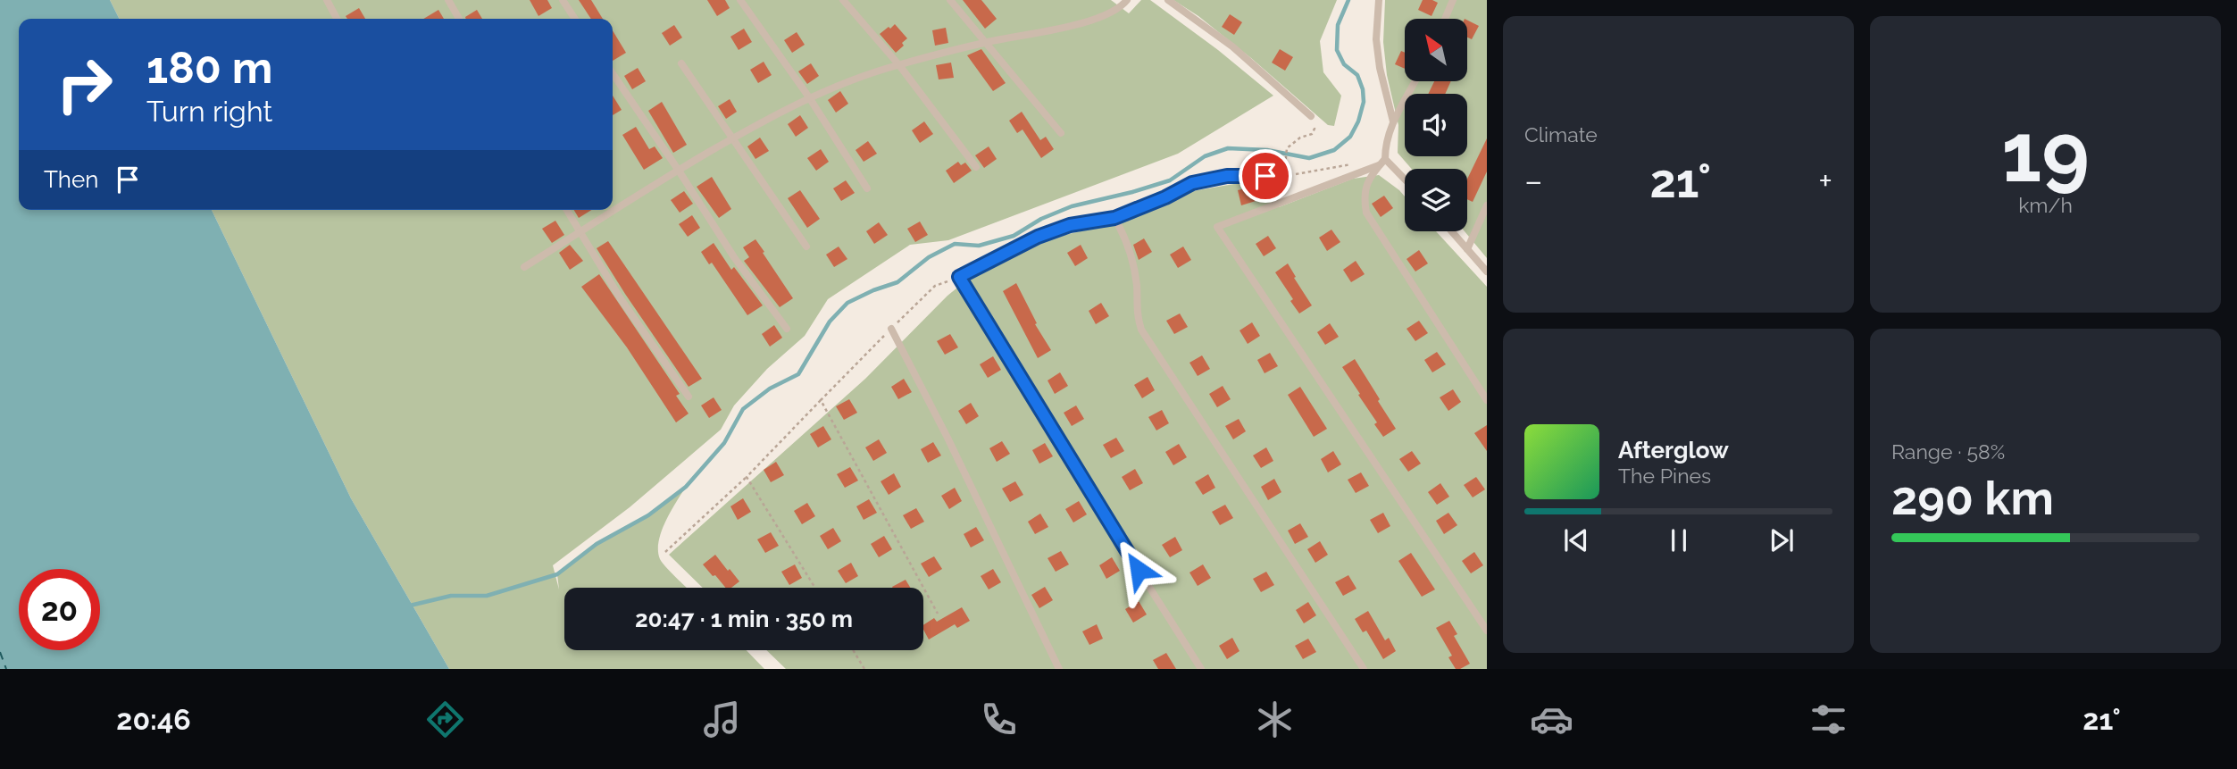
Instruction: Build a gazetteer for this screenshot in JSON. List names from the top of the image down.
{
  "north": "top left",
  "page": {
    "tile": [
      "Climate",
      ["19", "km/h"],
      ["Range · 58%", "290 km"]
    ],
    "turn": ["180 m", "Turn right"],
    "then": "Then",
    "heat": ["−", "21°", "+"],
    "song": ["Afterglow", "The Pines"],
    "limit": "20",
    "trip": "20:47 · 1 min · 350 m",
    "tabs": ["20:46", "21°"]
  }
}
